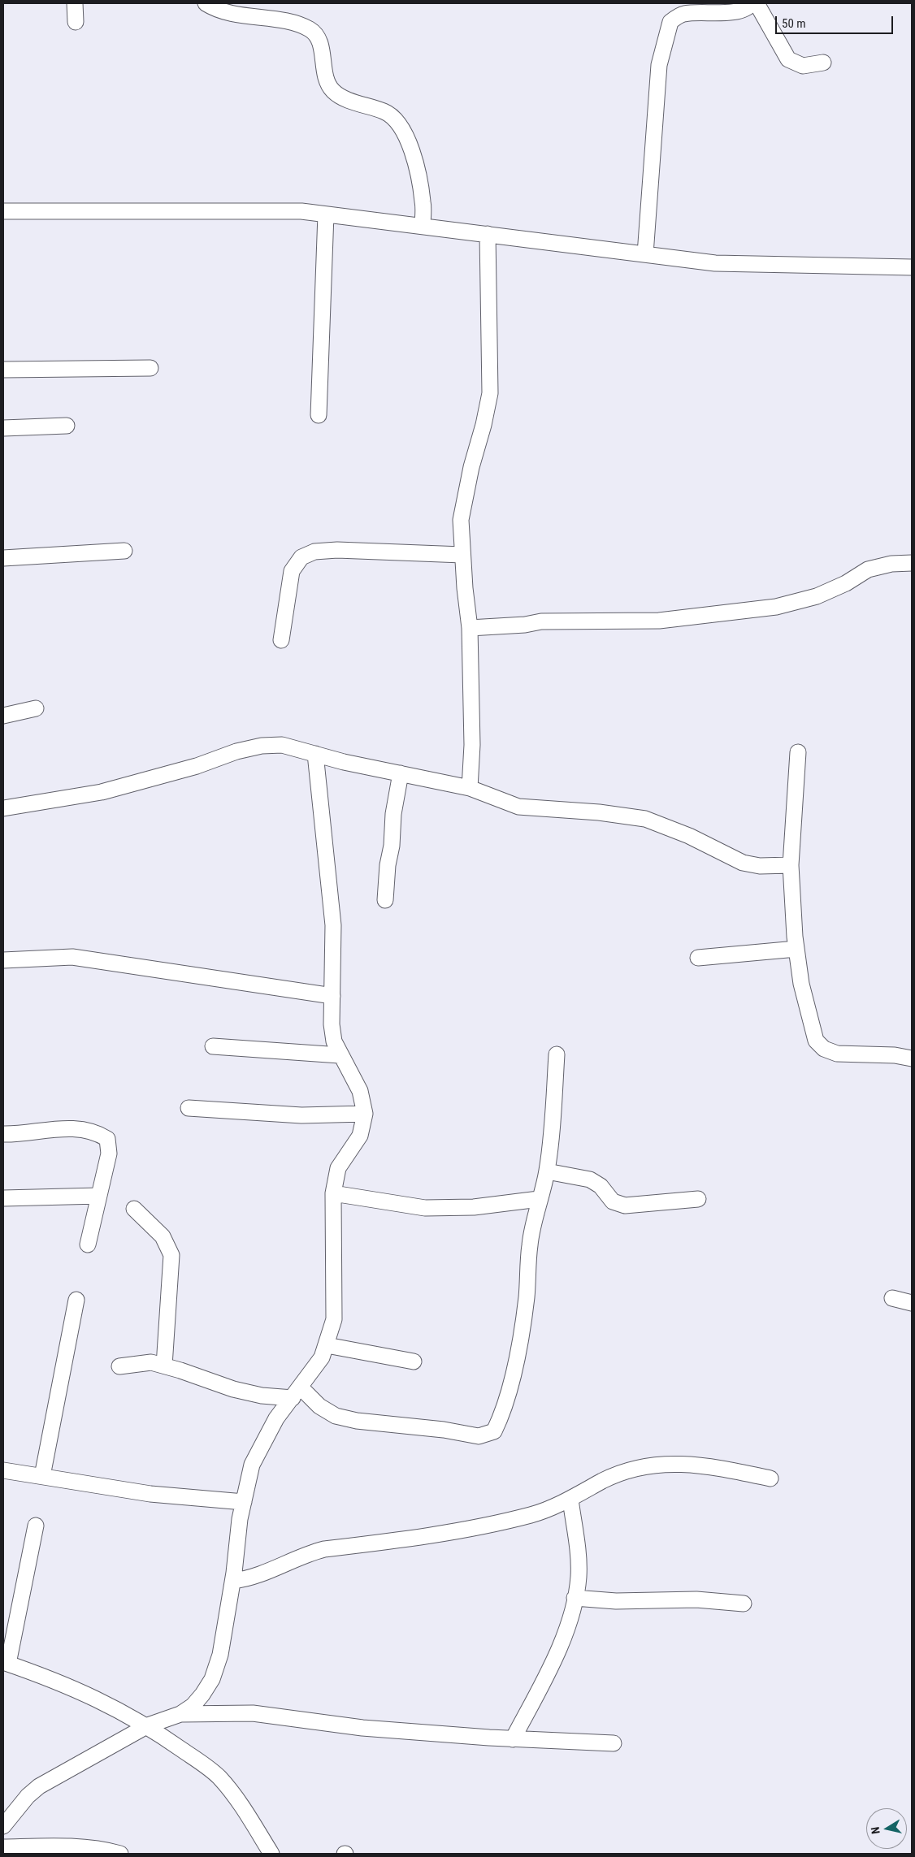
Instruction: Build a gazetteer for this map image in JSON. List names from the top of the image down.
{
  "scale_bar": "50 m",
  "north": "left"
}
